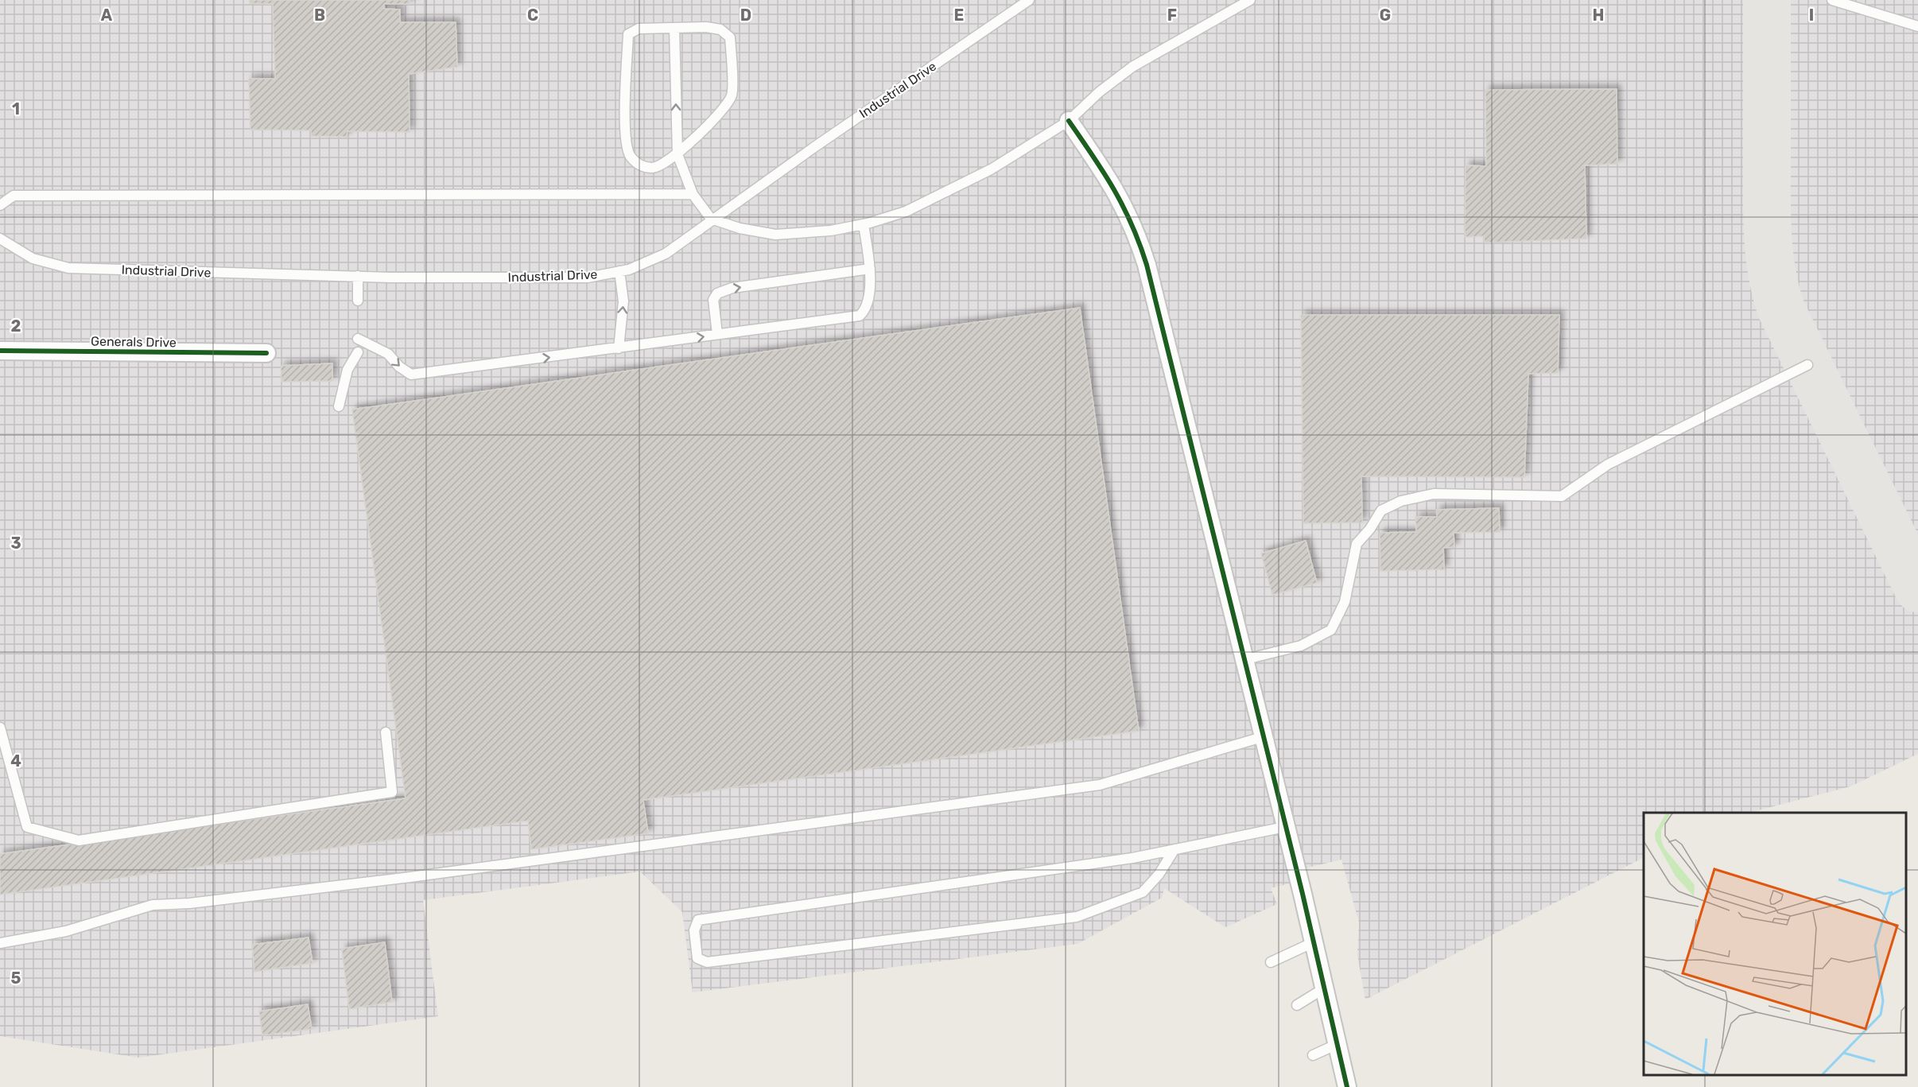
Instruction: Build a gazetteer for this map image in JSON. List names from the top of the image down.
{
  "streets": {
    "street": ["Generals Drive"],
    "lane": ["Industrial Drive"]
  },
  "grid": {
    "columns": [
      "A",
      "B",
      "C",
      "D",
      "E",
      "F",
      "G",
      "H",
      "I"
    ],
    "rows": [
      "1",
      "2",
      "3",
      "4",
      "5"
    ]
  }
}
